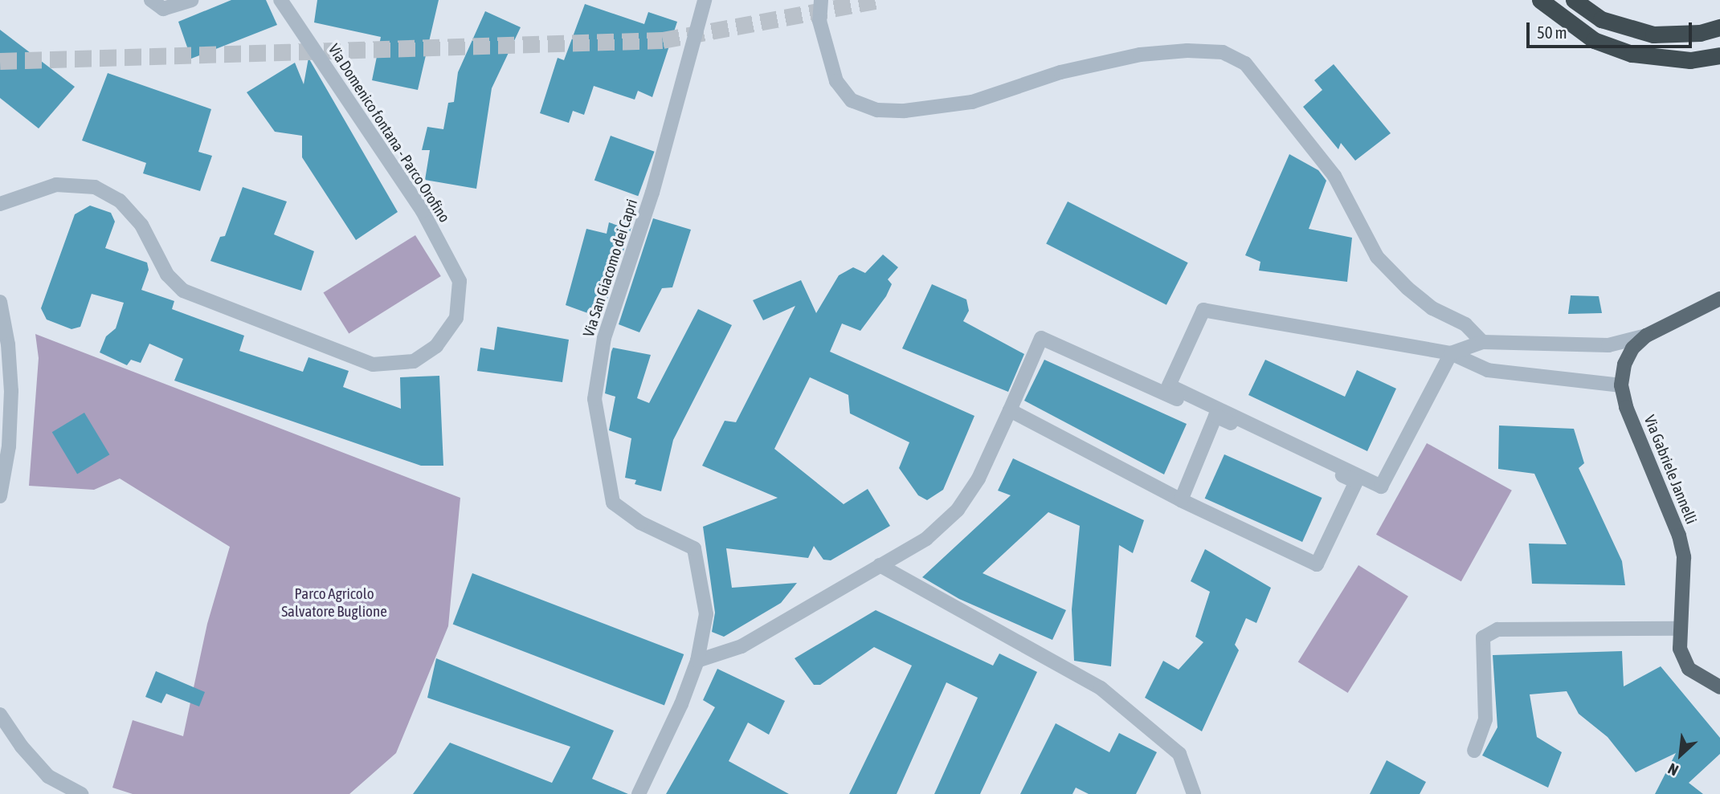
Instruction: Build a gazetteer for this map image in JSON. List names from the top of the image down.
{
  "streets": {
    "main road": ["Via Gabriele Jannelli"],
    "street": ["Via Domenico fontana - Parco Orofino", "Via San Giacomo dei Capri"]
  },
  "parks": ["Parco Agricolo Salvatore Buglione"],
  "scale_bar": "50 m",
  "north": "bottom left"
}
